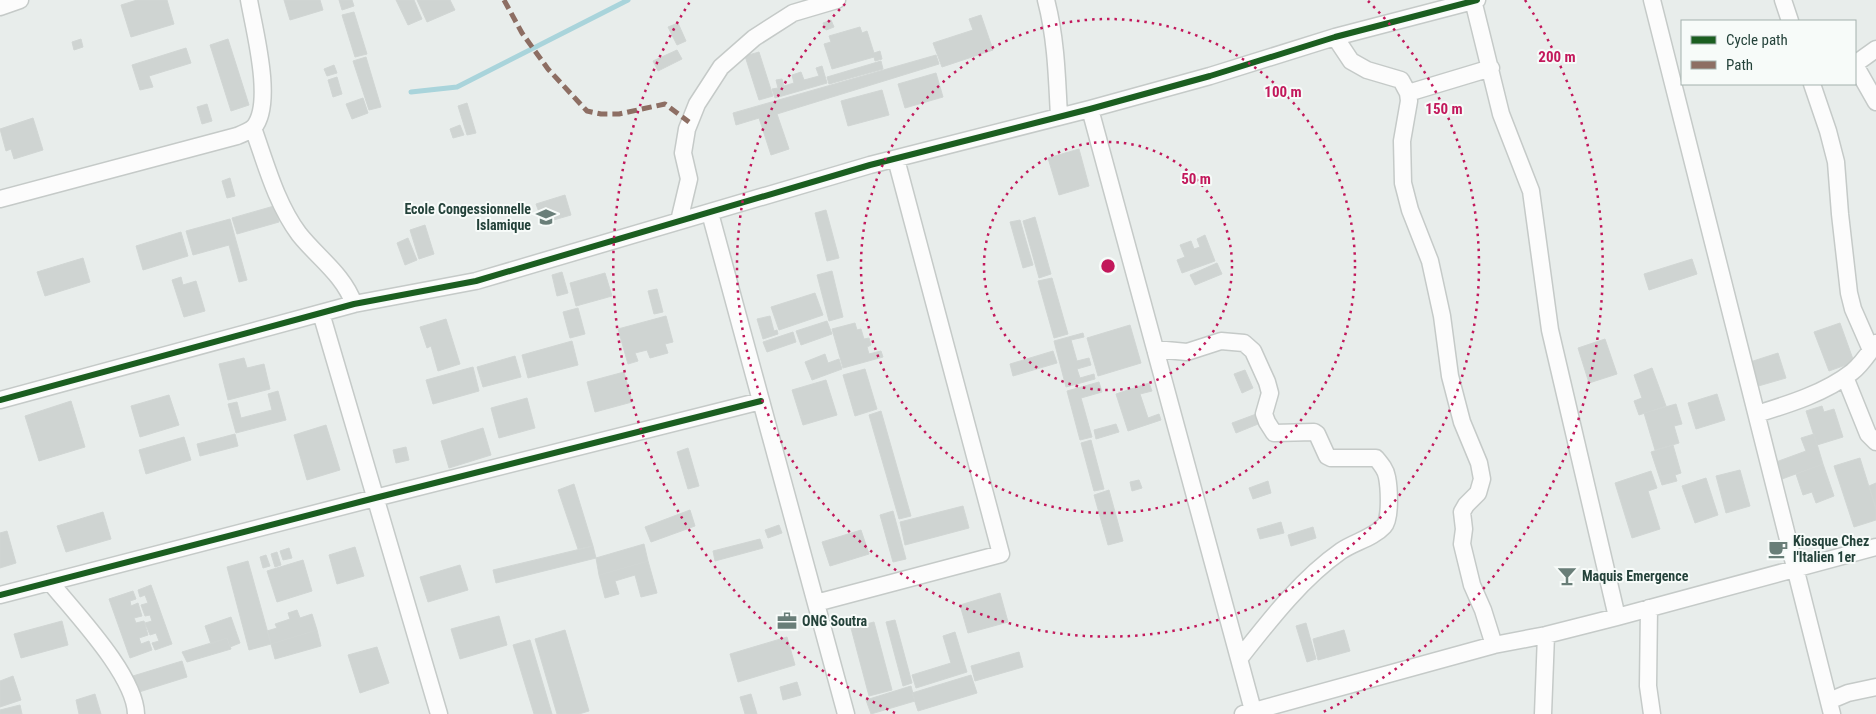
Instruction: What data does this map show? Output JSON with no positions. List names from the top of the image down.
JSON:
{
  "places": {
    "school or university": ["Ecole Congessionnelle Islamique"],
    "cafe": ["Kiosque Chez l'Italien 1er"],
    "bar": ["Maquis Emergence"],
    "office": ["ONG Soutra"]
  },
  "legend": ["Cycle path", "Path"],
  "rings": [
    "200 m",
    "100 m",
    "150 m",
    "50 m"
  ]
}
